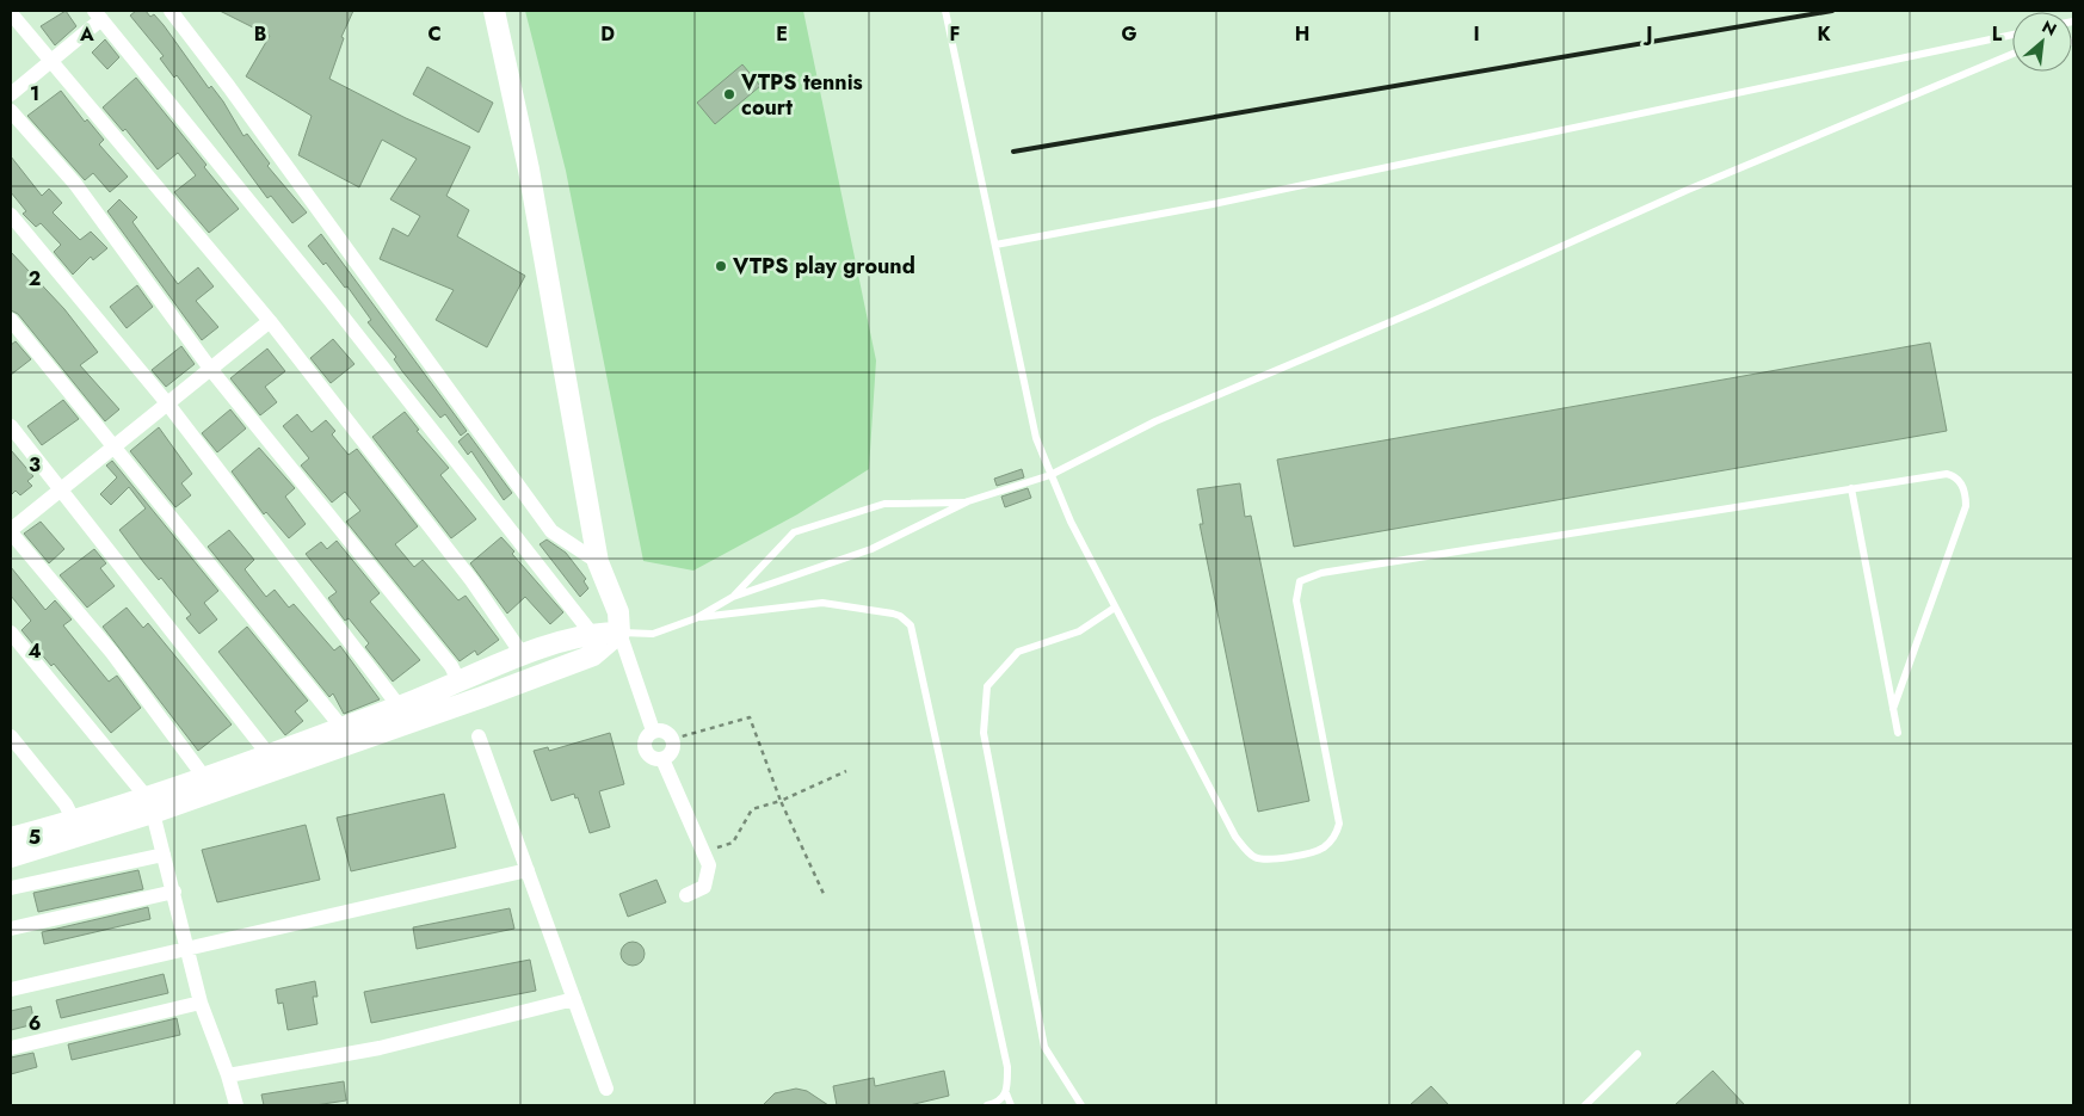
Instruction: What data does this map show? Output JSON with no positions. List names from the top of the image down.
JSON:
{
  "places": ["VTPS tennis court", "VTPS play ground"],
  "north": "top right",
  "grid": {
    "columns": [
      "A",
      "B",
      "C",
      "D",
      "E",
      "F",
      "G",
      "H",
      "I",
      "J",
      "K",
      "L"
    ],
    "rows": [
      "1",
      "2",
      "3",
      "4",
      "5",
      "6"
    ]
  }
}
